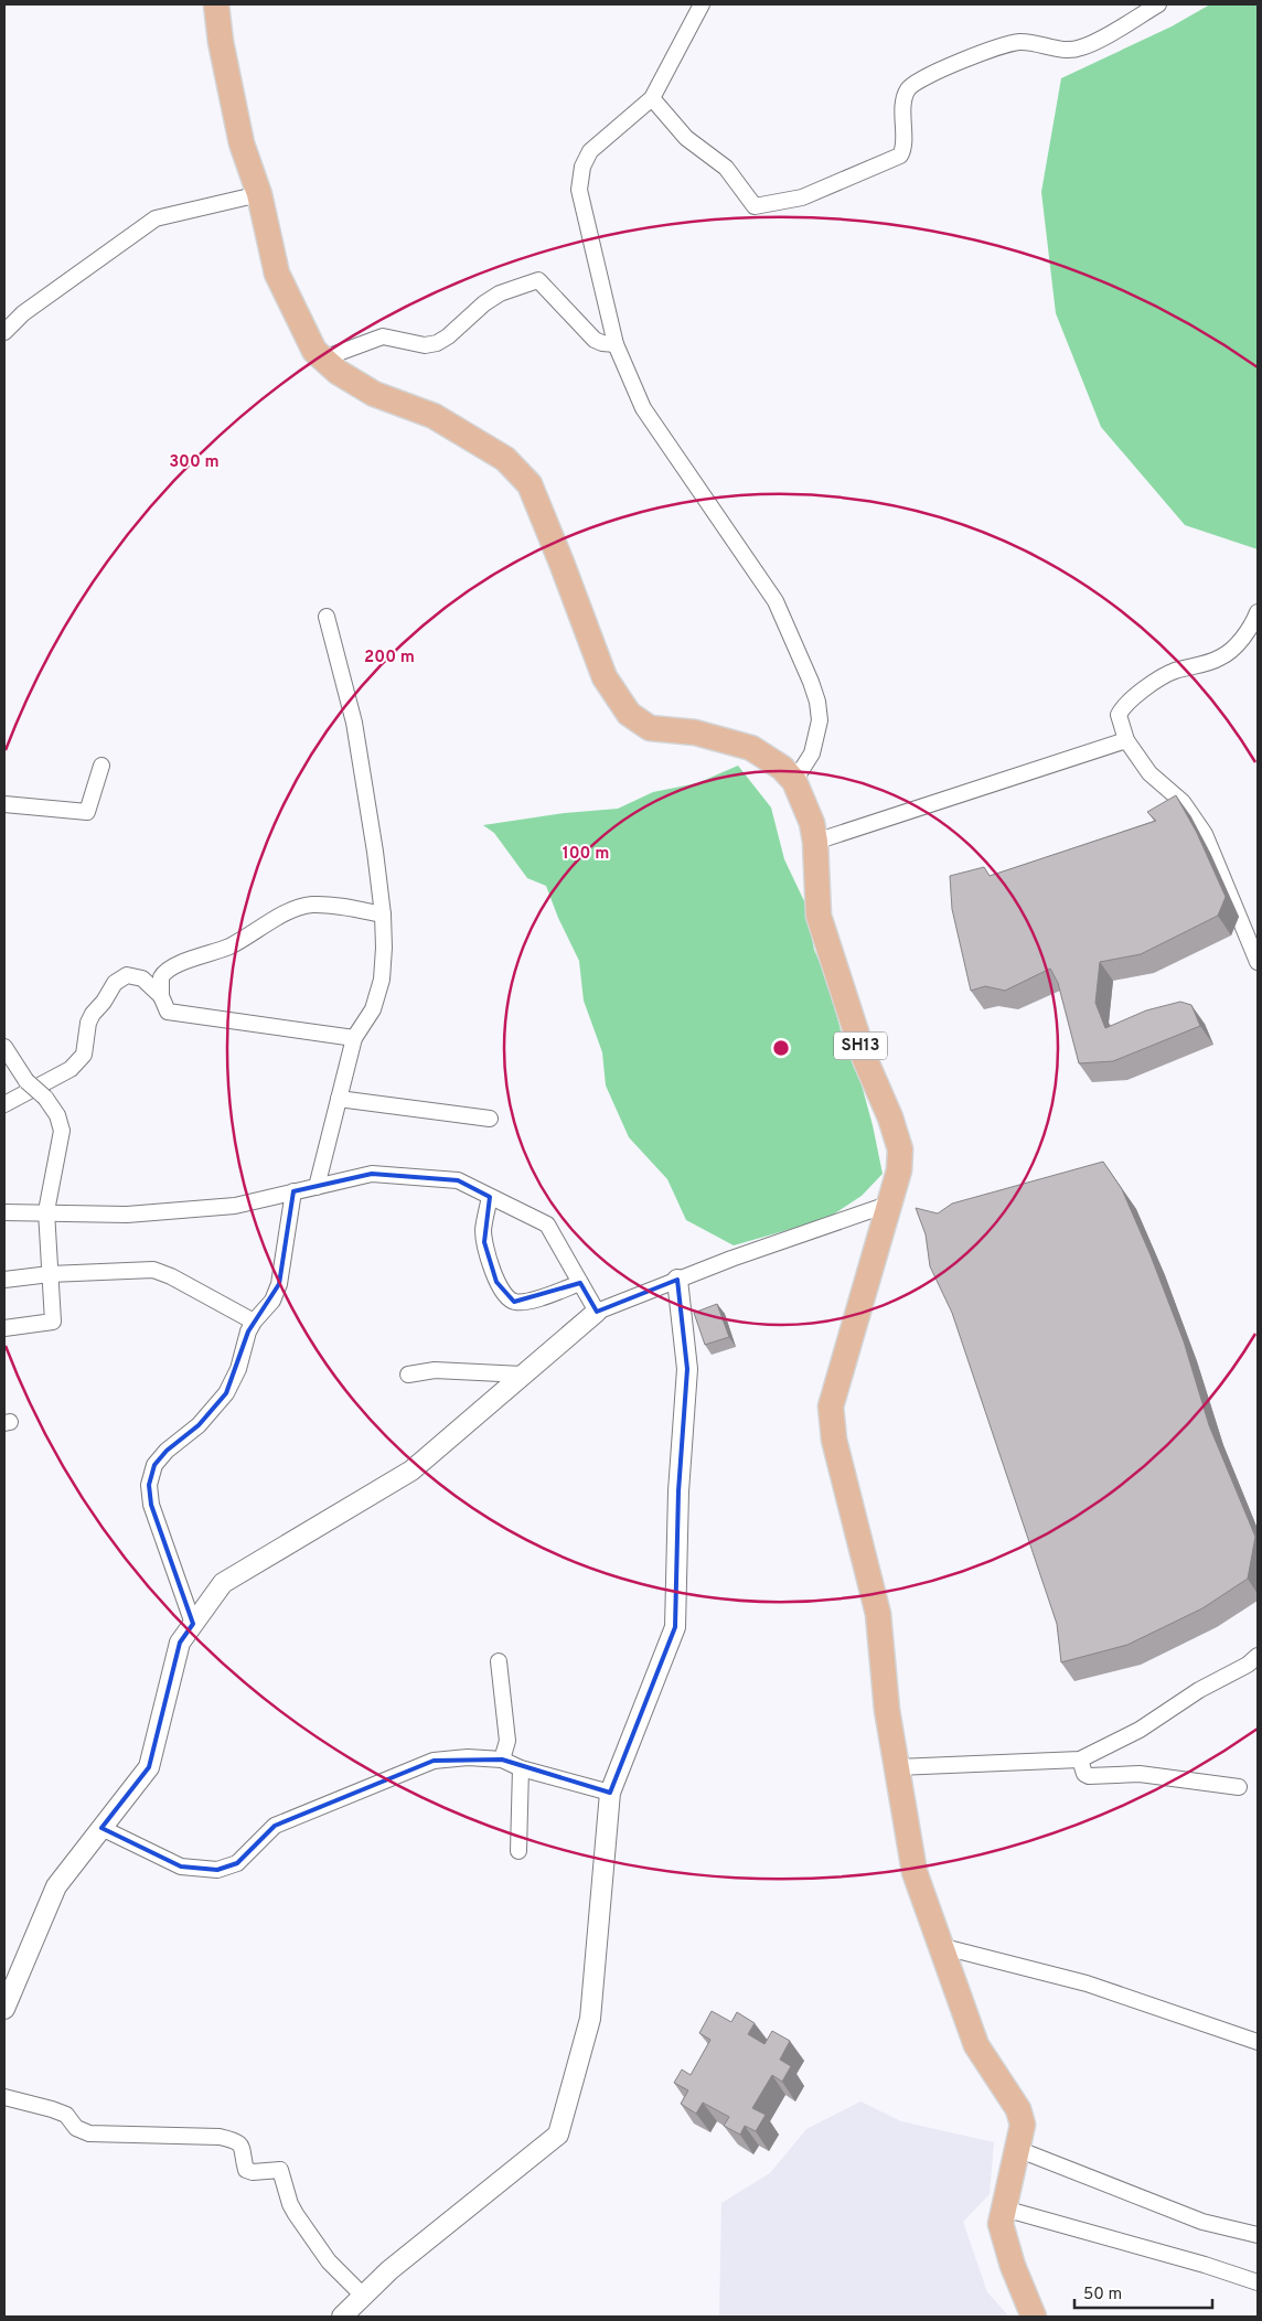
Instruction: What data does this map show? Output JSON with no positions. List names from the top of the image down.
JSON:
{
  "streets": {
    "main road": ["SH13"]
  },
  "scale_bar": "50 m",
  "rings": ["300 m", "200 m", "100 m"]
}
